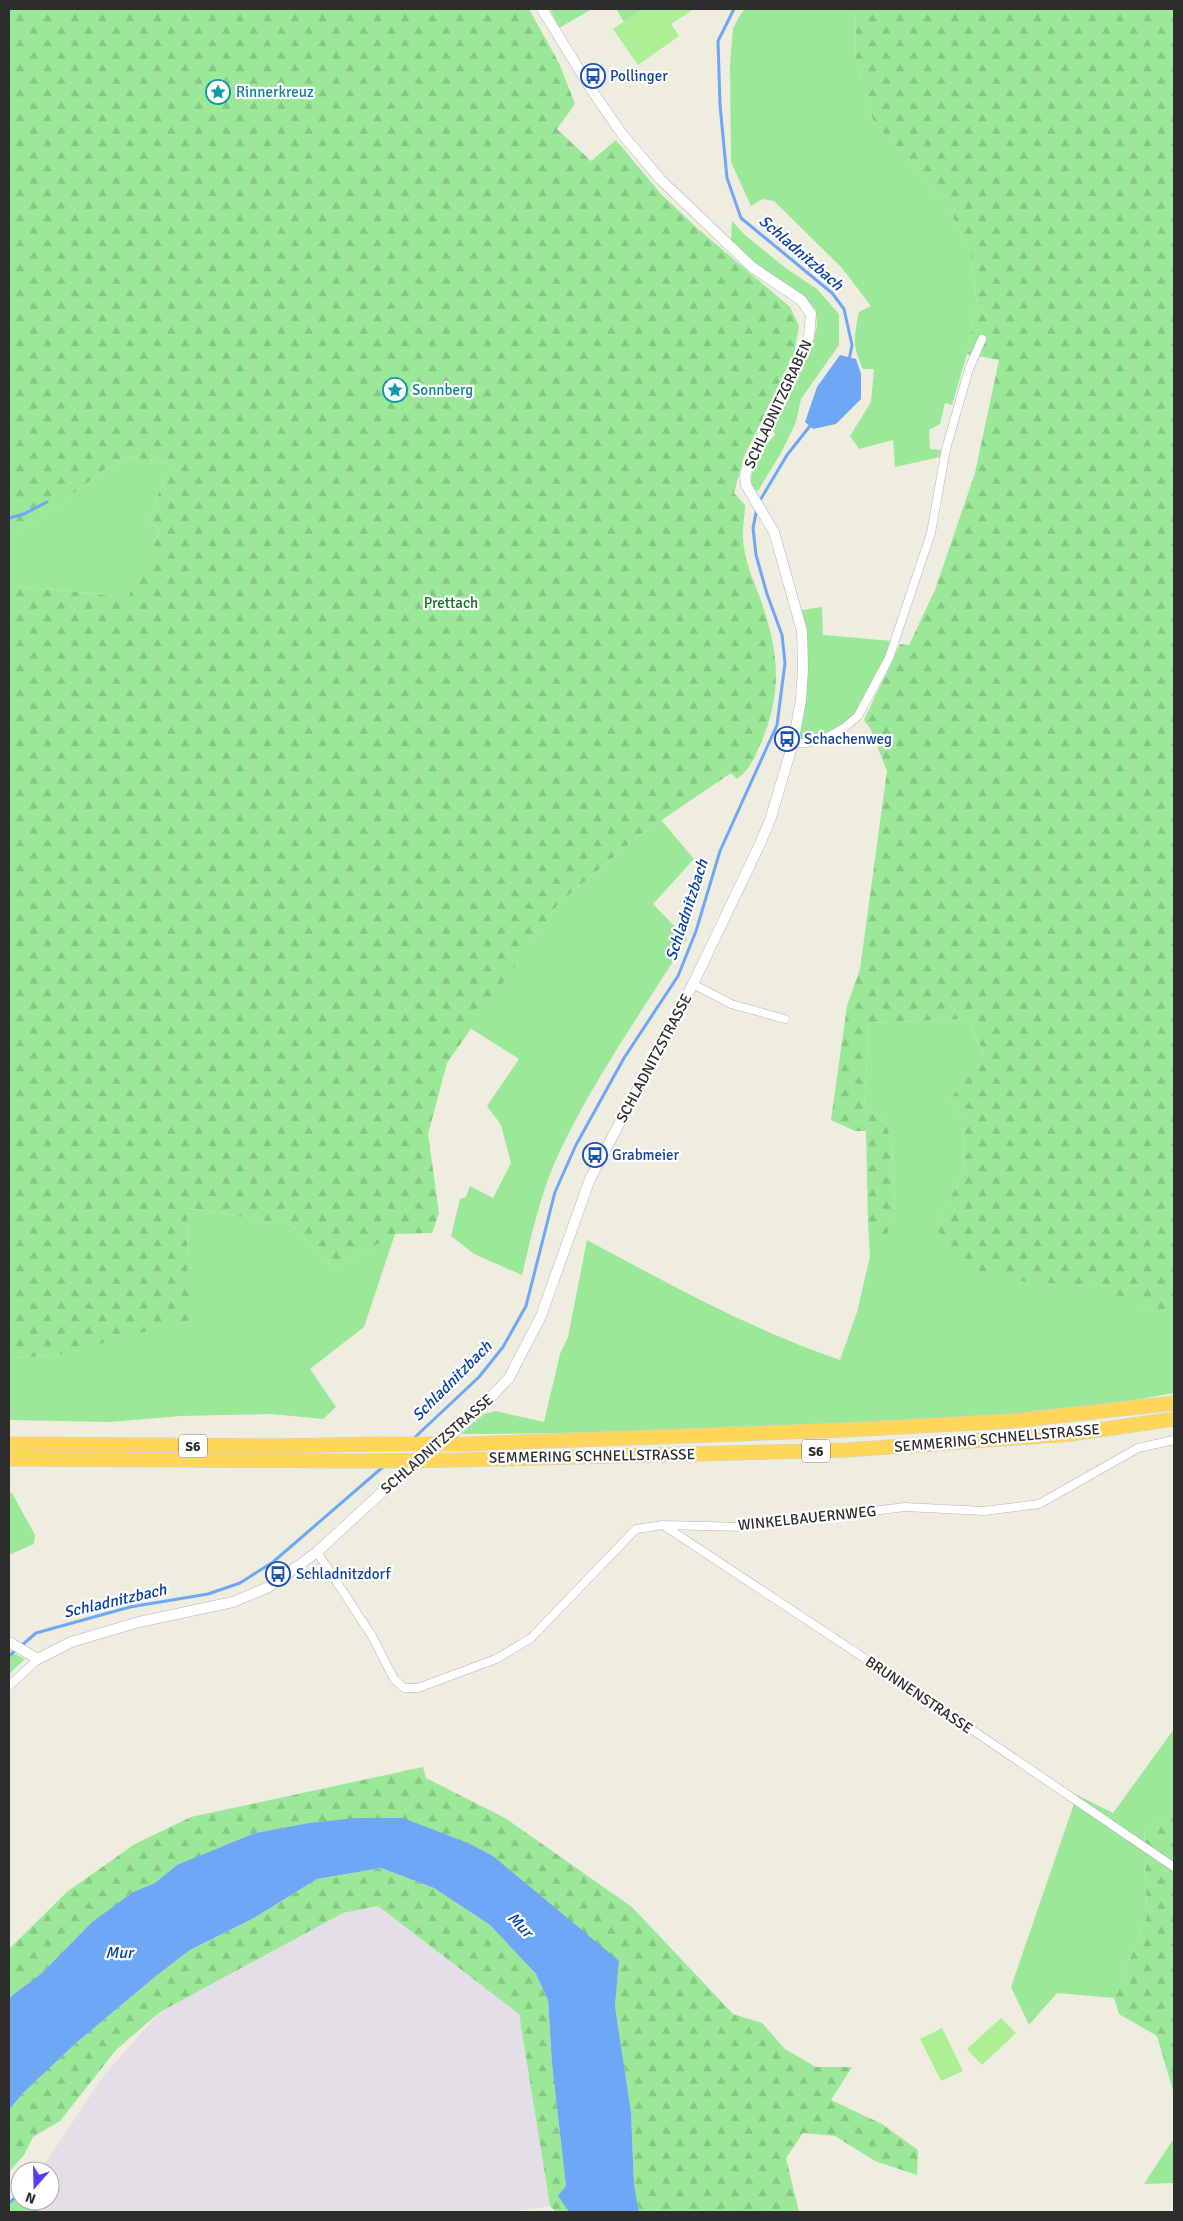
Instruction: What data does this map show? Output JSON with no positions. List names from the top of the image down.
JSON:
{
  "streets": {
    "highway": ["SEMMERING SCHNELLSTRASSE", "S6"],
    "street": [
      "SCHLADNITZGRABEN",
      "SCHLADNITZSTRASSE",
      "WINKELBAUERNWEG",
      "BRUNNENSTRASSE"
    ]
  },
  "crossings": [
    ["SCHLADNITZGRABEN", "SCHLADNITZSTRASSE"],
    ["SCHLADNITZSTRASSE", "WINKELBAUERNWEG"],
    ["WINKELBAUERNWEG", "BRUNNENSTRASSE"]
  ],
  "water": ["Schladnitzbach", "Mur"],
  "parks": ["Prettach"],
  "places": {
    "bus stop": [
      "Pollinger",
      "Schachenweg",
      "Grabmeier",
      "Schladnitzdorf"
    ],
    "place": ["Rinnerkreuz", "Sonnberg"]
  },
  "north": "bottom"
}
